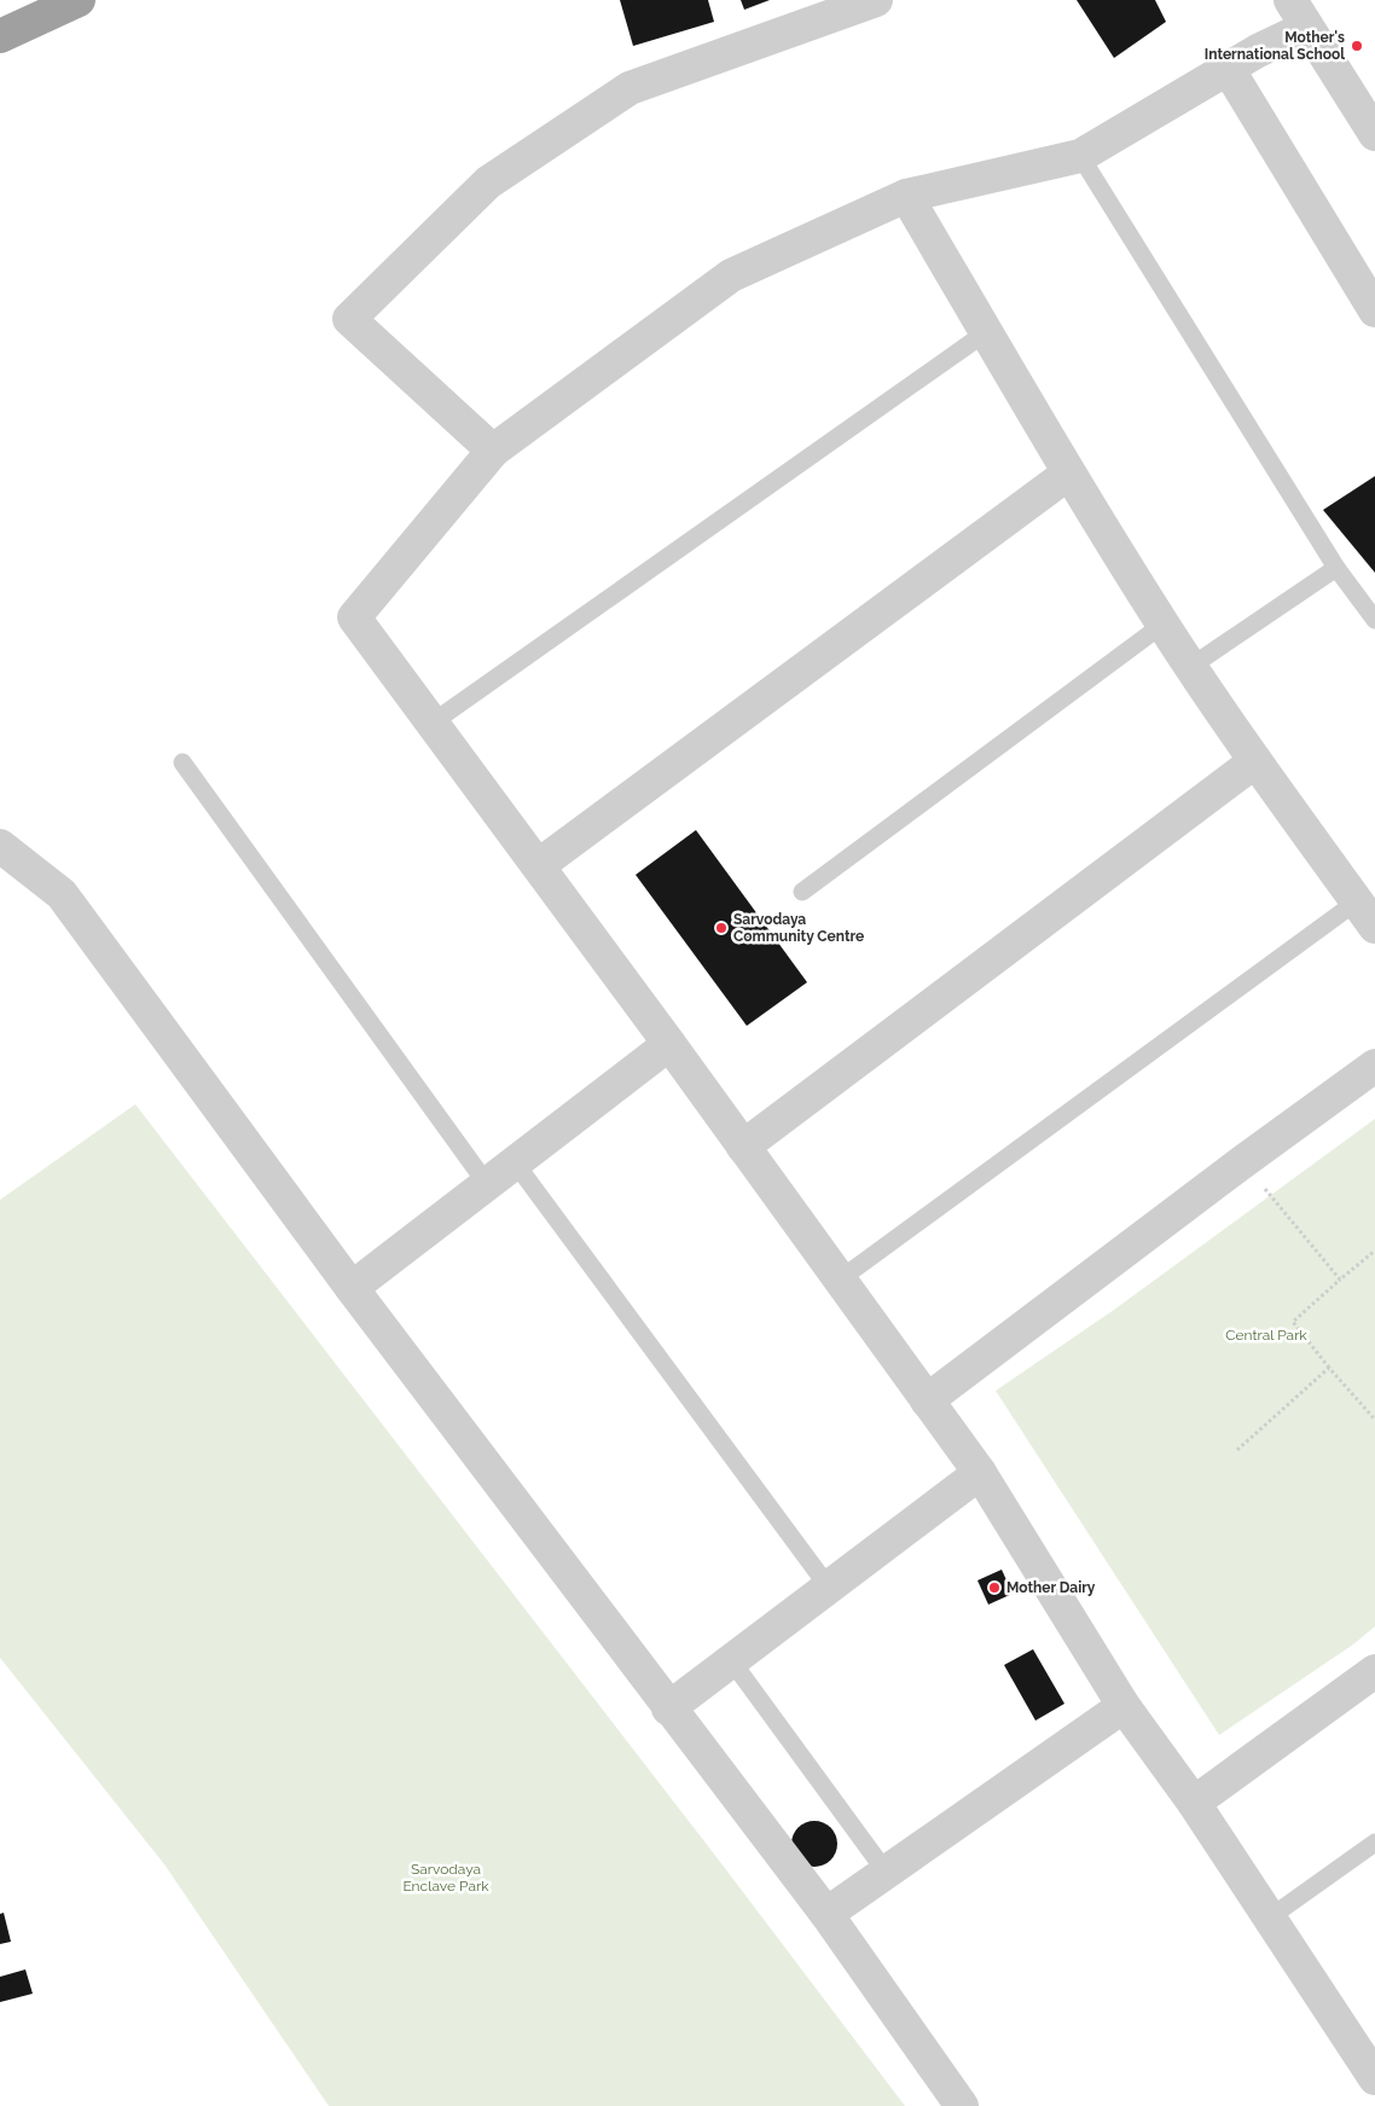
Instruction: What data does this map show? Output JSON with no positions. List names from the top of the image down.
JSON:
{
  "parks": ["Central Park", "Sarvodaya Enclave Park"],
  "places": ["Mother's International School", "Sarvodaya Community Centre", "Mother Dairy"]
}
